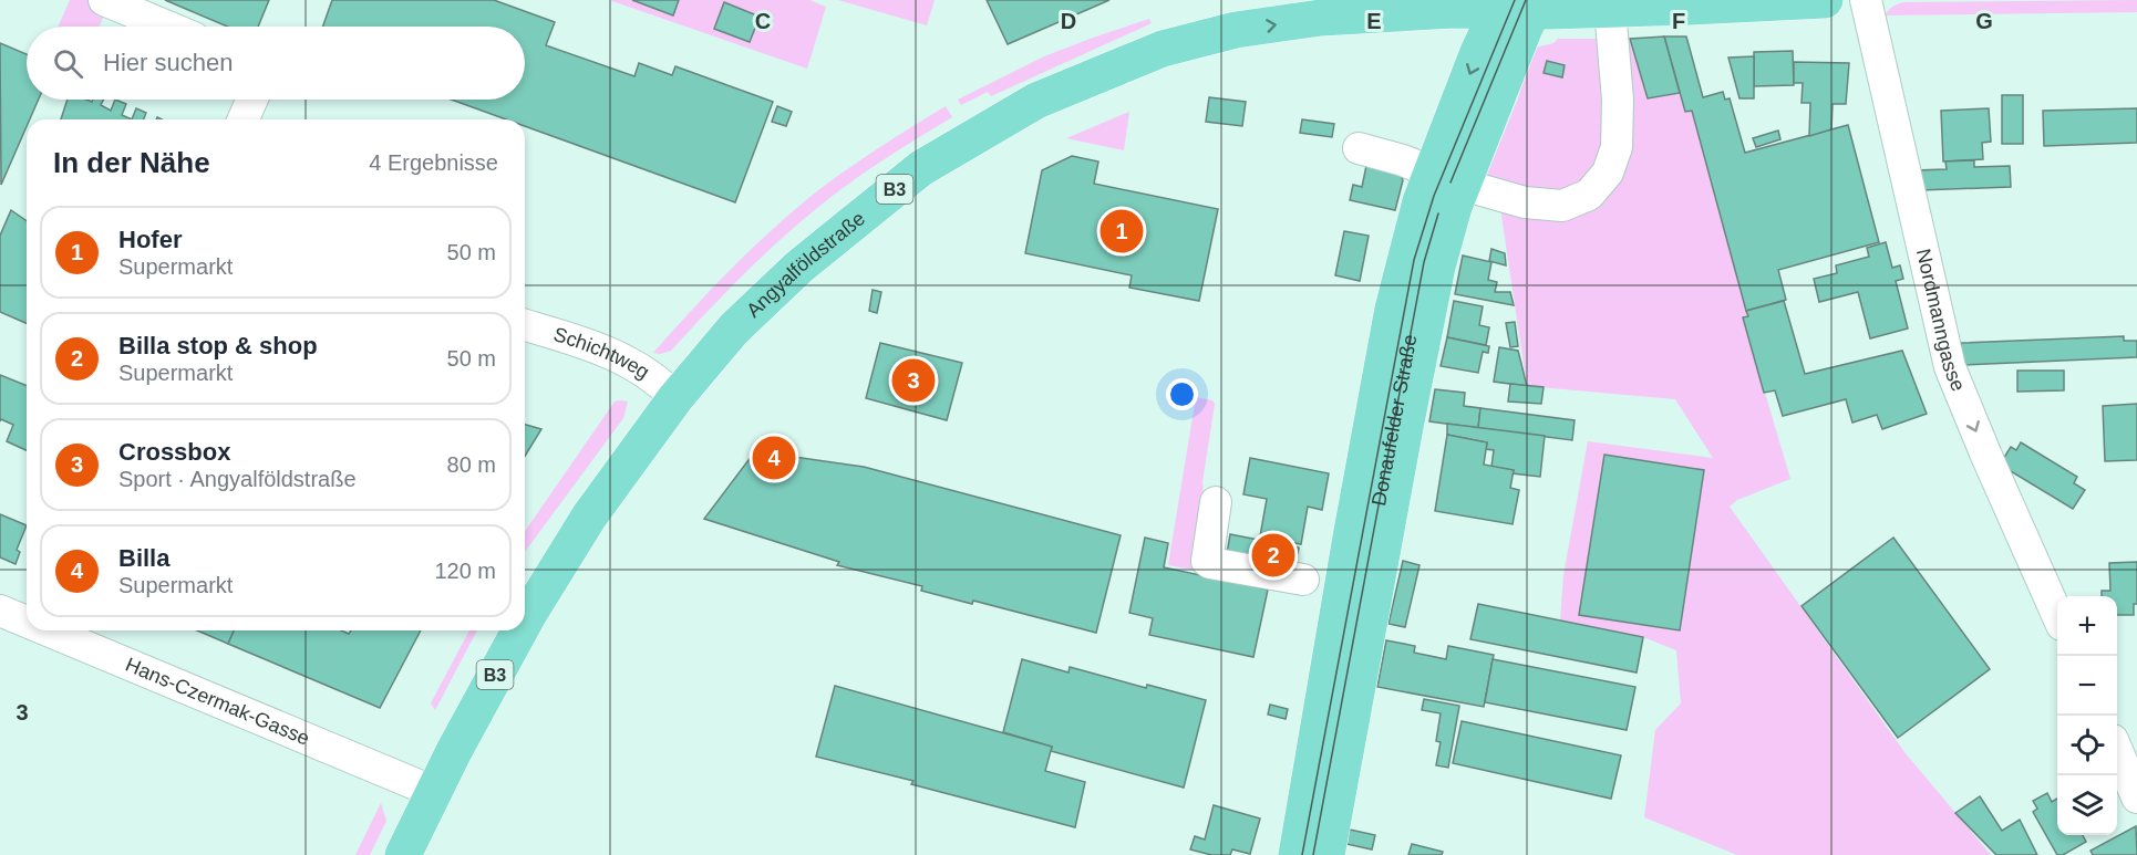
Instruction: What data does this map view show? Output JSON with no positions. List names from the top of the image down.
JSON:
{
  "streets": {
    "main road": ["B3", "Angyalföldstraße", "Donaufelder Straße"],
    "street": ["Nordmanngasse", "Schichtweg", "Hans-Czermak-Gasse"]
  },
  "crossings": [
    ["B3", "Angyalföldstraße"],
    ["B3", "Donaufelder Straße"],
    ["Angyalföldstraße", "Schichtweg"],
    ["Angyalföldstraße", "Donaufelder Straße"],
    ["Angyalföldstraße", "Hans-Czermak-Gasse"]
  ],
  "one_way": ["Nordmanngasse"],
  "page": {
    "search": "Hier suchen",
    "heading": ["In der Nähe", "4 Ergebnisse"],
    "list": [
      {
        "mark": "1",
        "name": "Hofer",
        "note": "Supermarkt",
        "value": "50 m"
      },
      {
        "mark": "2",
        "name": "Billa stop & shop",
        "note": "Supermarkt",
        "value": "50 m"
      },
      {
        "mark": "3",
        "name": "Crossbox",
        "note": "Sport · Angyalföldstraße",
        "value": "80 m"
      },
      {
        "mark": "4",
        "name": "Billa",
        "note": "Supermarkt",
        "value": "120 m"
      }
    ],
    "pins": [
      "1",
      "3",
      "4",
      "2"
    ],
    "map_buttons": ["+", "−"]
  },
  "grid": {
    "columns": [
      "C",
      "D",
      "E",
      "F",
      "G"
    ],
    "rows": ["3"]
  }
}
